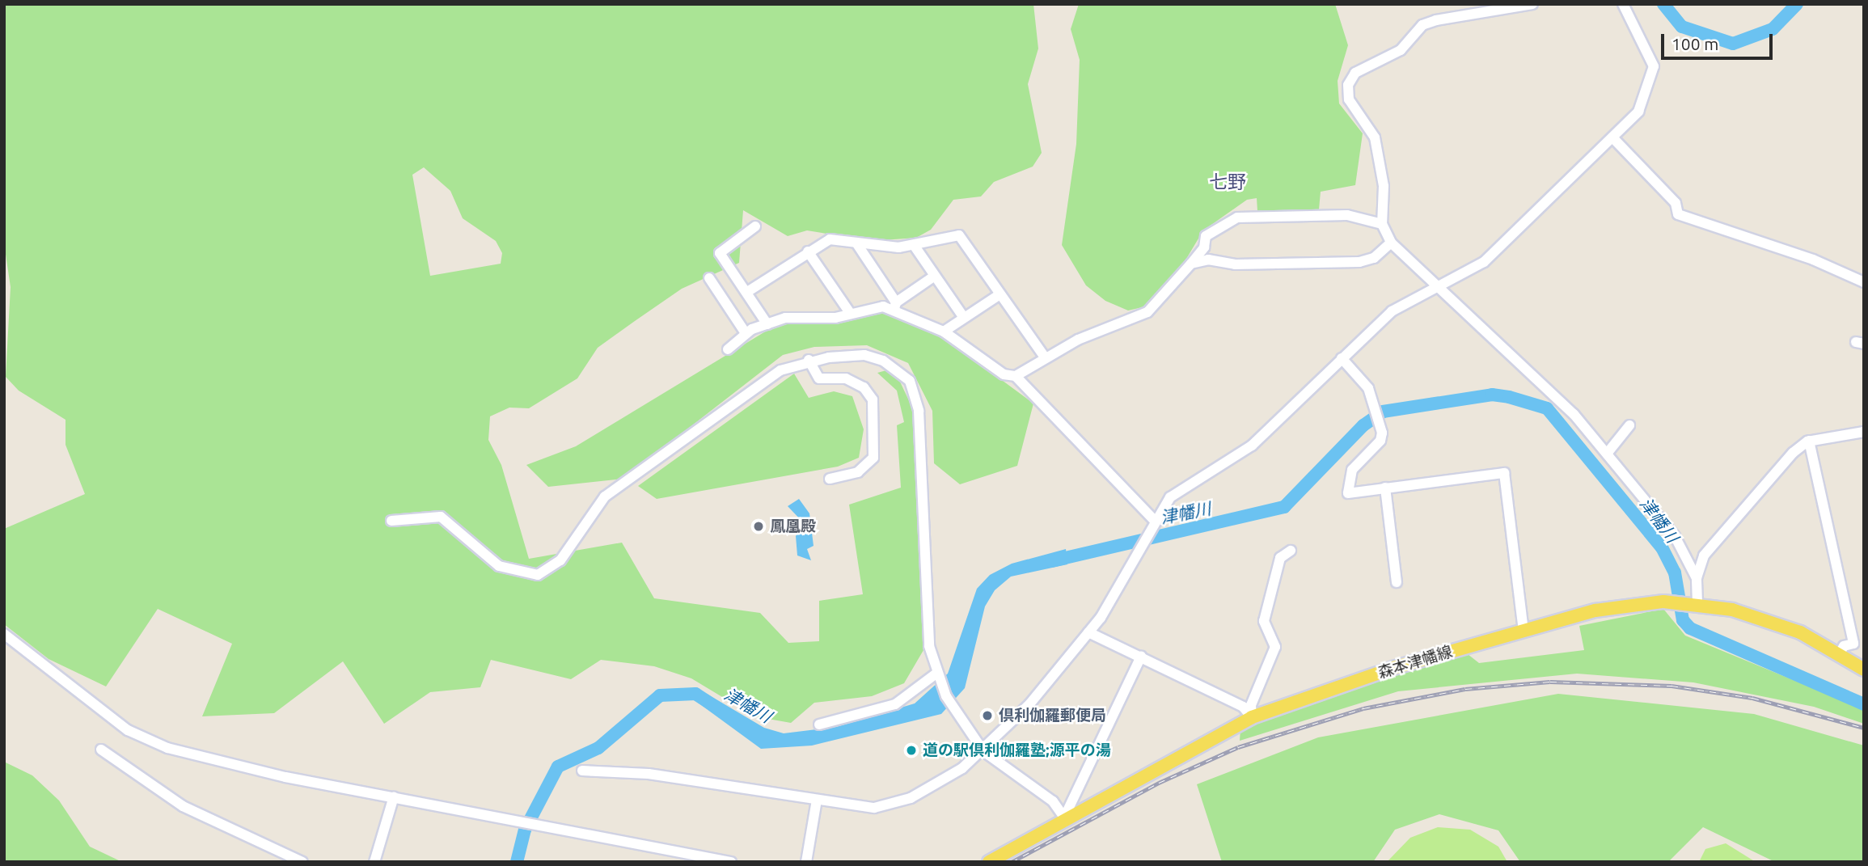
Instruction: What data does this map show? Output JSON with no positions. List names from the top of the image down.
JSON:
{
  "streets": {
    "main road": ["森本津幡線"]
  },
  "districts": ["七野"],
  "water": ["津幡川"],
  "places": ["鳳凰殿", "倶利伽羅郵便局", "道の駅倶利伽羅塾;源平の湯"],
  "scale_bar": "100 m"
}
